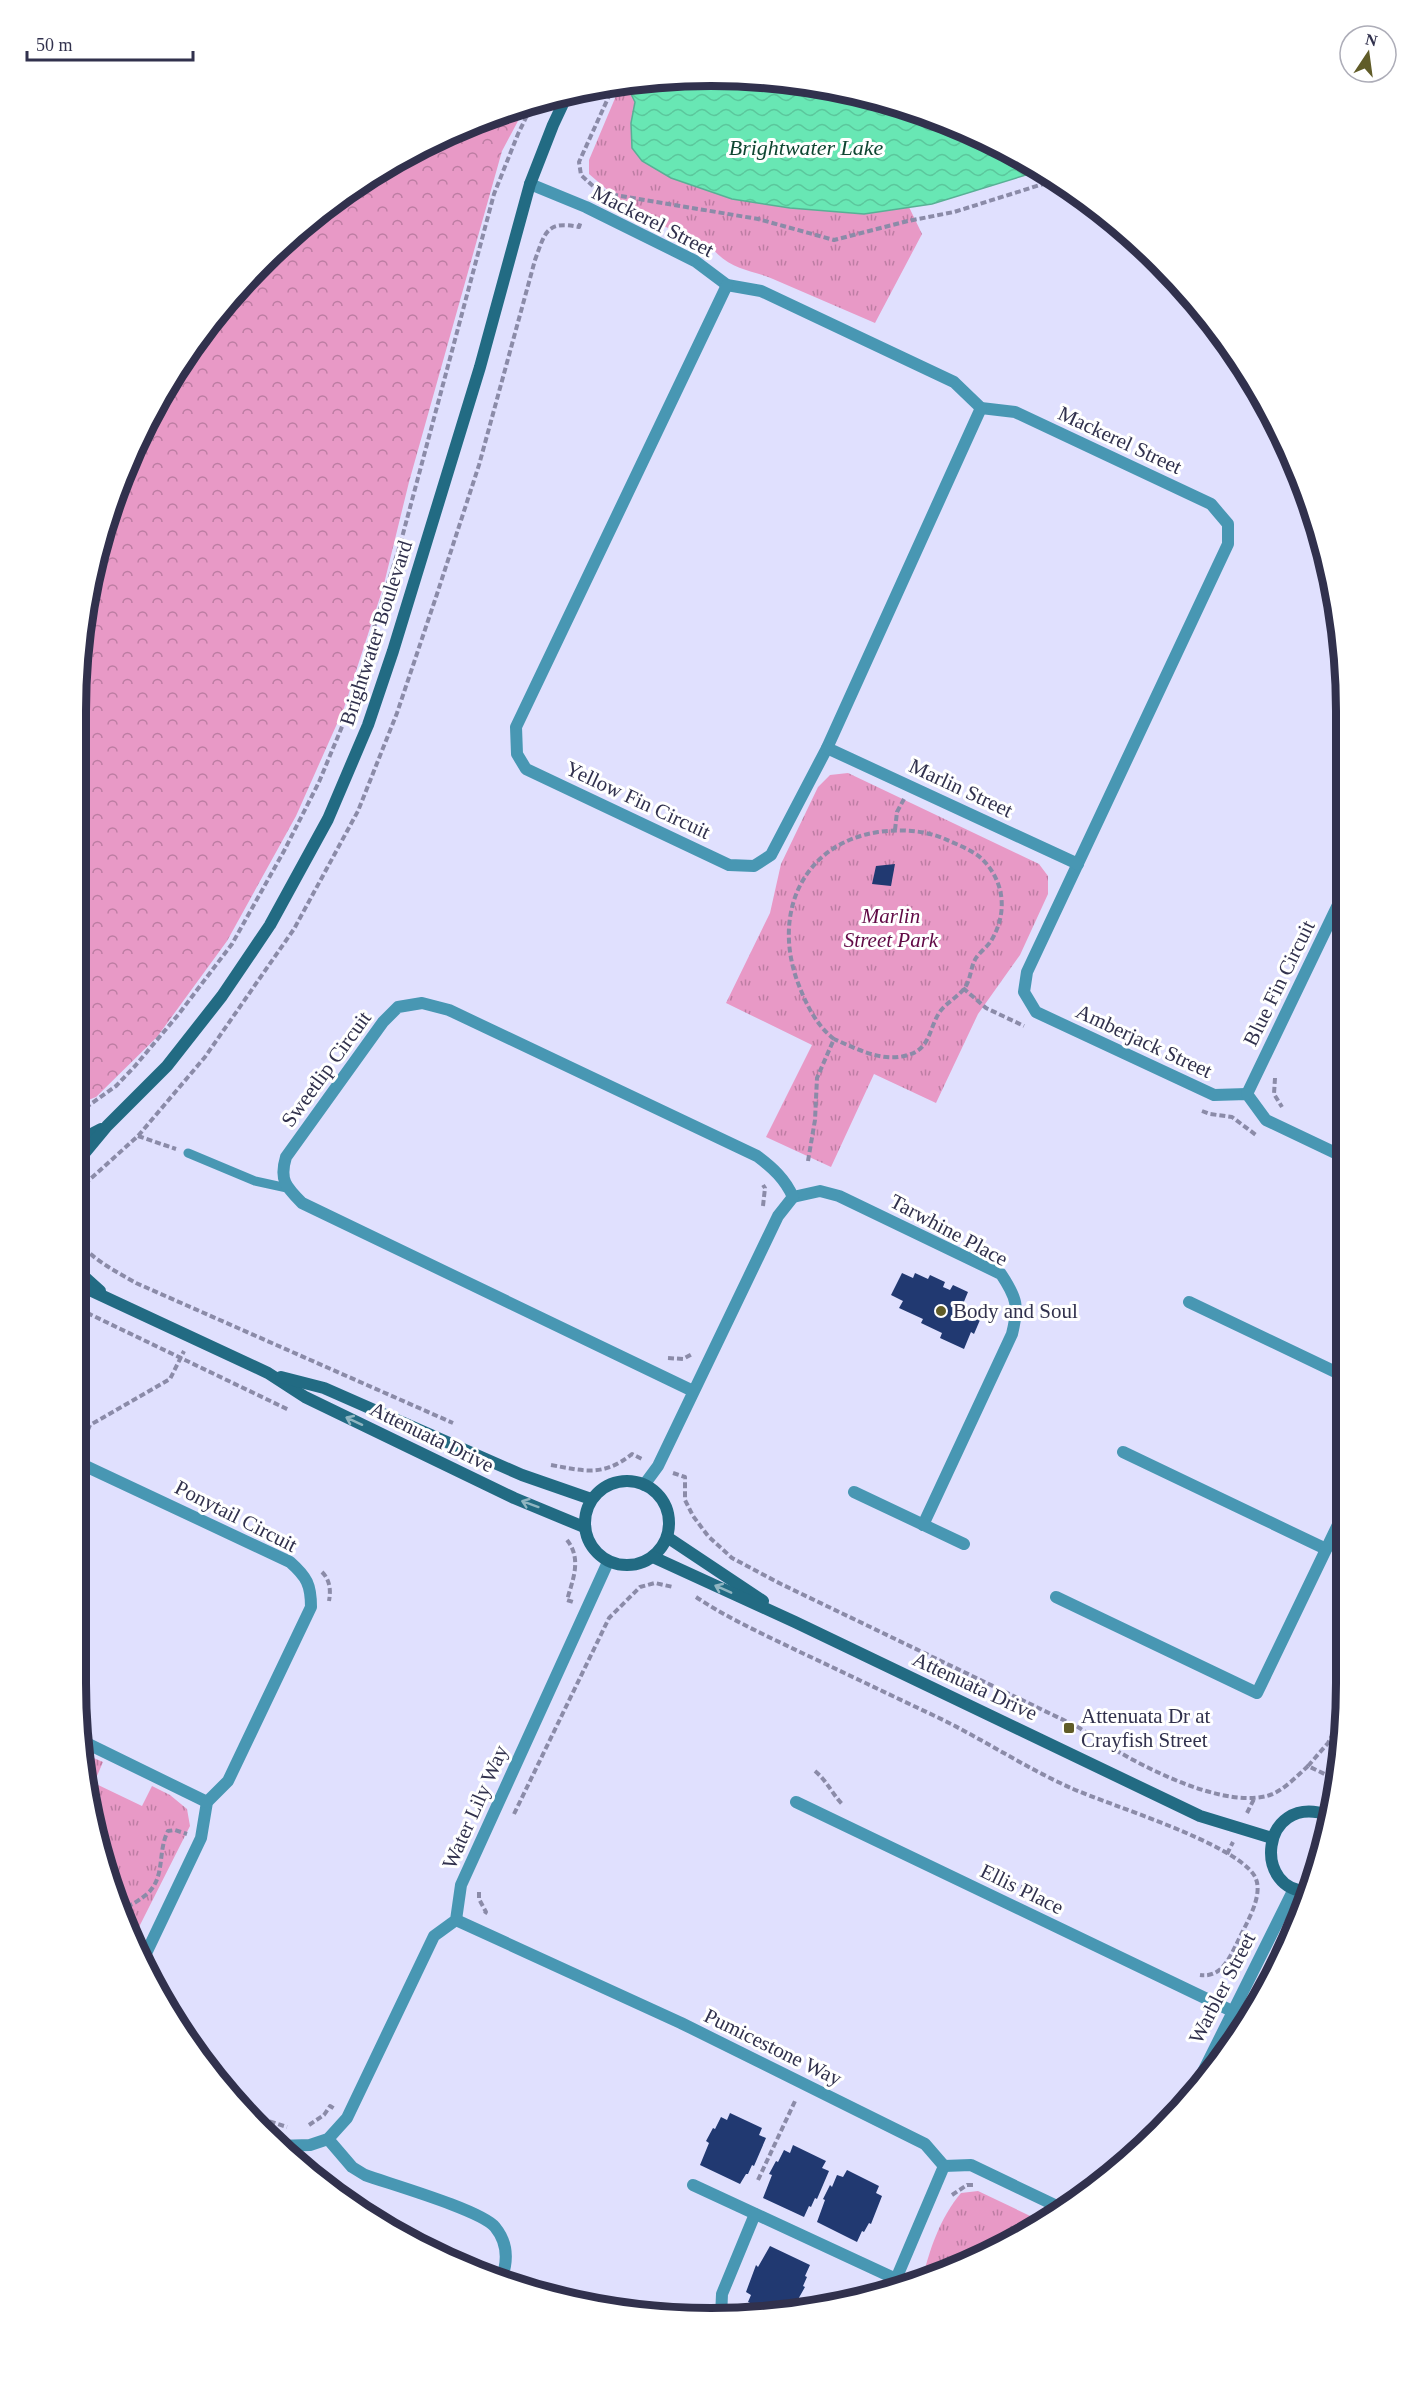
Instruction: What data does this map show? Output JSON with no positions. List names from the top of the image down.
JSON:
{
  "streets": {
    "street": [
      "Mackerel Street",
      "Brightwater Boulevard",
      "Marlin Street",
      "Yellow Fin Circuit",
      "Blue Fin Circuit",
      "Amberjack Street",
      "Sweetlip Circuit",
      "Tarwhine Place",
      "Attenuata Drive",
      "Ponytail Circuit",
      "Water Lily Way",
      "Ellis Place",
      "Warbler Street",
      "Pumicestone Way"
    ]
  },
  "crossings": [
    ["Mackerel Street", "Brightwater Boulevard"],
    ["Mackerel Street", "Marlin Street"],
    ["Mackerel Street", "Yellow Fin Circuit"],
    ["Mackerel Street", "Amberjack Street"],
    ["Marlin Street", "Yellow Fin Circuit"],
    ["Blue Fin Circuit", "Amberjack Street"],
    ["Sweetlip Circuit", "Tarwhine Place"],
    ["Attenuata Drive", "Water Lily Way"],
    ["Water Lily Way", "Pumicestone Way"],
    ["Ellis Place", "Warbler Street"]
  ],
  "water": ["Brightwater Lake"],
  "parks": ["Marlin Street Park"],
  "places": {
    "other": ["Body and Soul"],
    "transit": ["Attenuata Dr at Crayfish Street"]
  },
  "scale_bar": "50 m",
  "north": "top"
}
